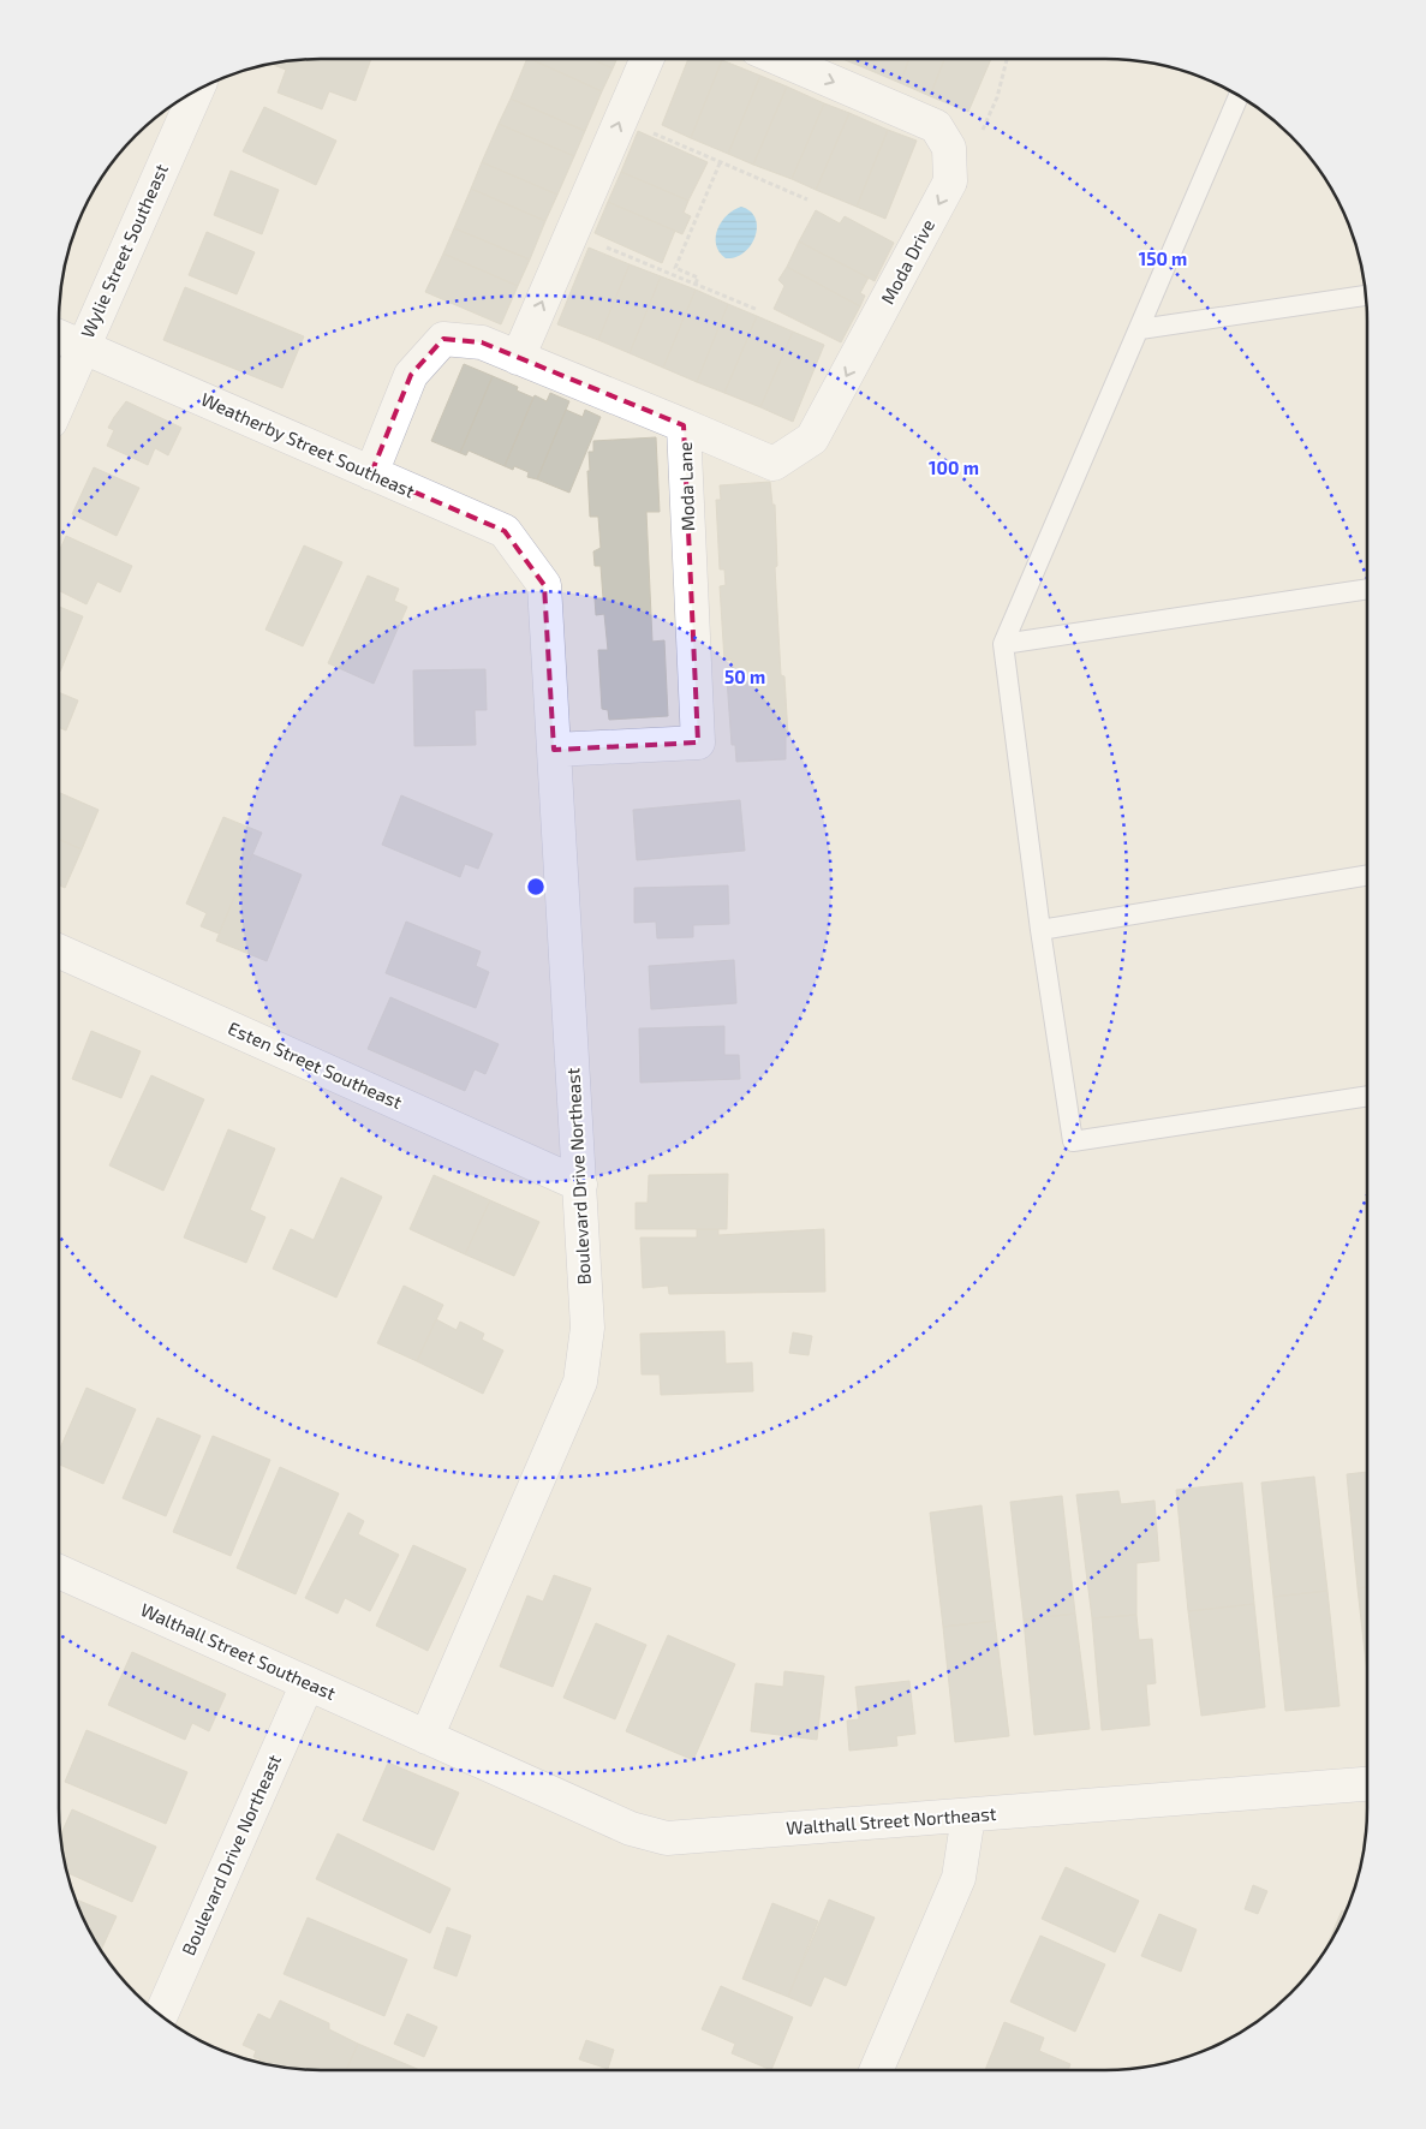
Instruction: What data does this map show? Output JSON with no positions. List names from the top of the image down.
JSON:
{
  "streets": {
    "street": [
      "Wylie Street Southeast",
      "Moda Drive",
      "Weatherby Street Southeast",
      "Moda Lane",
      "Esten Street Southeast",
      "Boulevard Drive Northeast",
      "Walthall Street Southeast",
      "Walthall Street Northeast"
    ]
  },
  "crossings": [
    ["Wylie Street Southeast", "Weatherby Street Southeast"],
    ["Moda Drive", "Moda Lane"],
    ["Weatherby Street Southeast", "Moda Lane"],
    ["Weatherby Street Southeast", "Boulevard Drive Northeast"],
    ["Moda Lane", "Boulevard Drive Northeast"],
    ["Esten Street Southeast", "Boulevard Drive Northeast"],
    ["Boulevard Drive Northeast", "Walthall Street Southeast"],
    ["Boulevard Drive Northeast", "Walthall Street Northeast"],
    ["Walthall Street Southeast", "Walthall Street Northeast"]
  ],
  "rings": ["150 m", "100 m", "50 m"]
}
